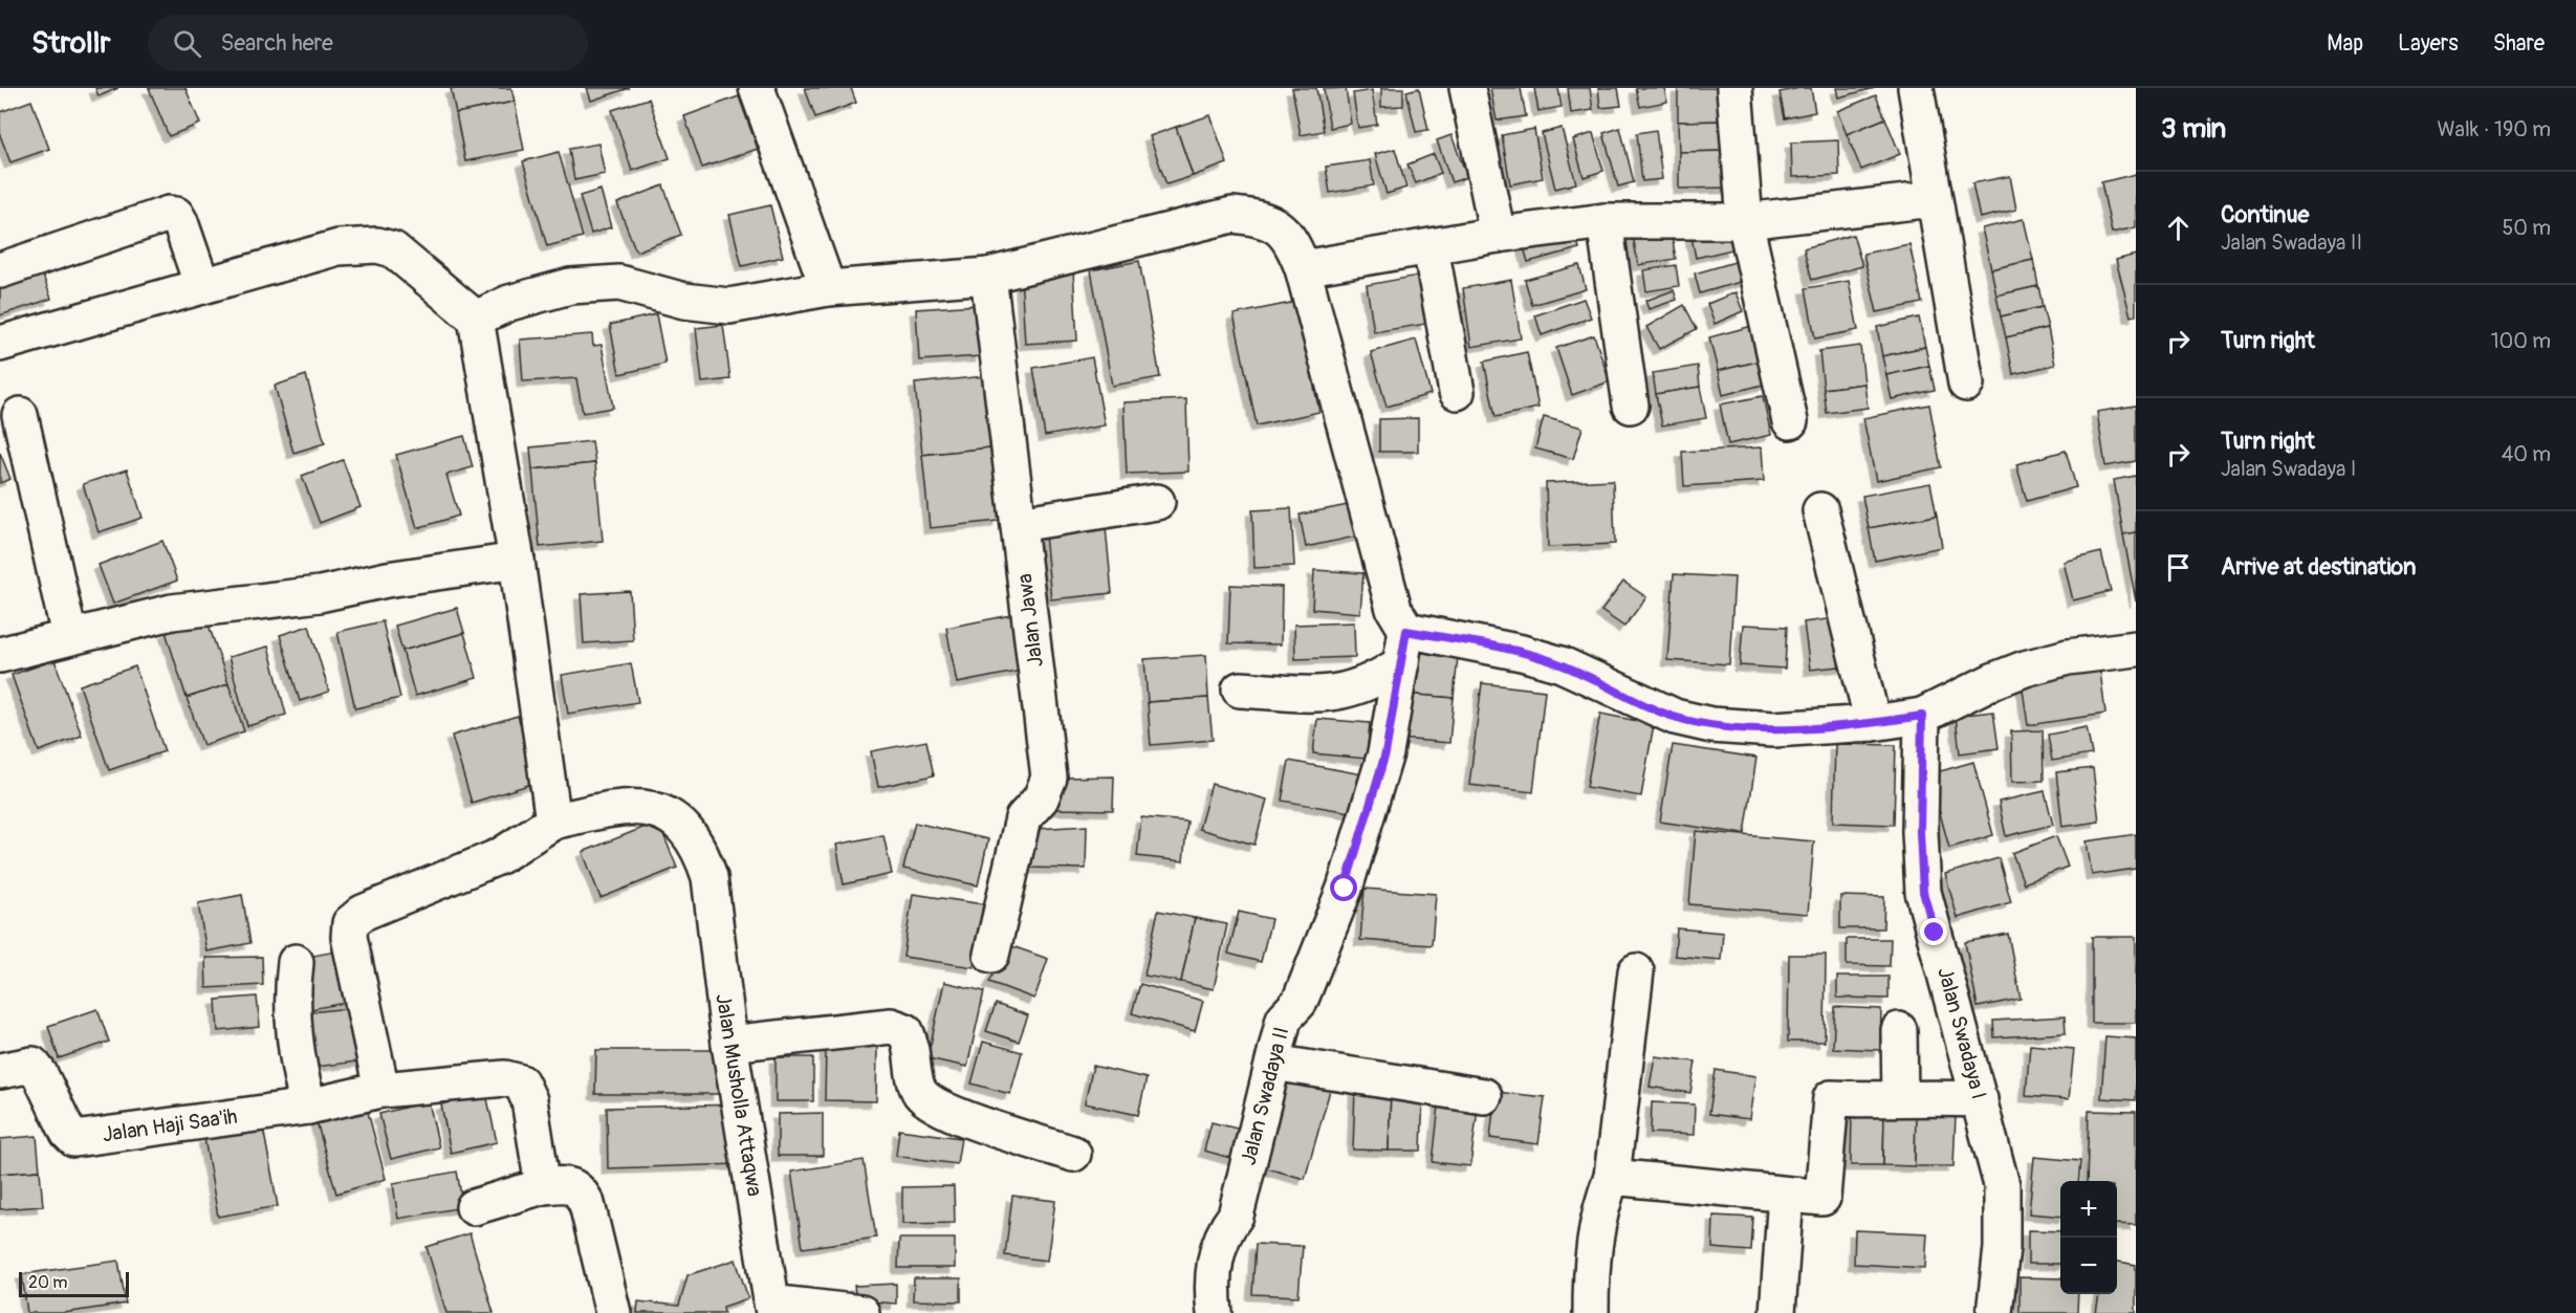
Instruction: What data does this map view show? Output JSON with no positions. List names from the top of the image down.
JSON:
{
  "streets": {
    "street": [
      "Jalan Jawa",
      "Jalan Swadaya I",
      "Jalan Musholla Attaqwa",
      "Jalan Swadaya II",
      "Jalan Haji Saa'ih"
    ]
  },
  "scale_bar": "20 m",
  "page": {
    "header": "Strollr",
    "search": "Search here",
    "nav": ["Map", "Layers", "Share"],
    "heading": ["3 min", "Walk · 190 m"],
    "list": [
      ["Continue", "Jalan Swadaya II", "50 m"],
      ["Turn right", "100 m"],
      ["Turn right", "Jalan Swadaya I", "40 m"],
      "Arrive at destination"
    ],
    "map_buttons": ["+", "−"],
    "scale": "20 m"
  }
}
